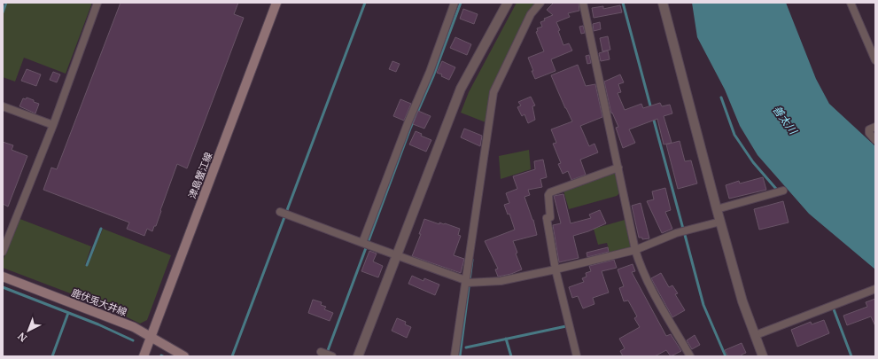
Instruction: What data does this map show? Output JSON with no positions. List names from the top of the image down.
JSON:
{
  "streets": {
    "main road": ["津島蟹江線", "鹿伏兎大井線"]
  },
  "crossings": [
    ["津島蟹江線", "鹿伏兎大井線"]
  ],
  "water": ["善太川"],
  "north": "bottom left"
}
